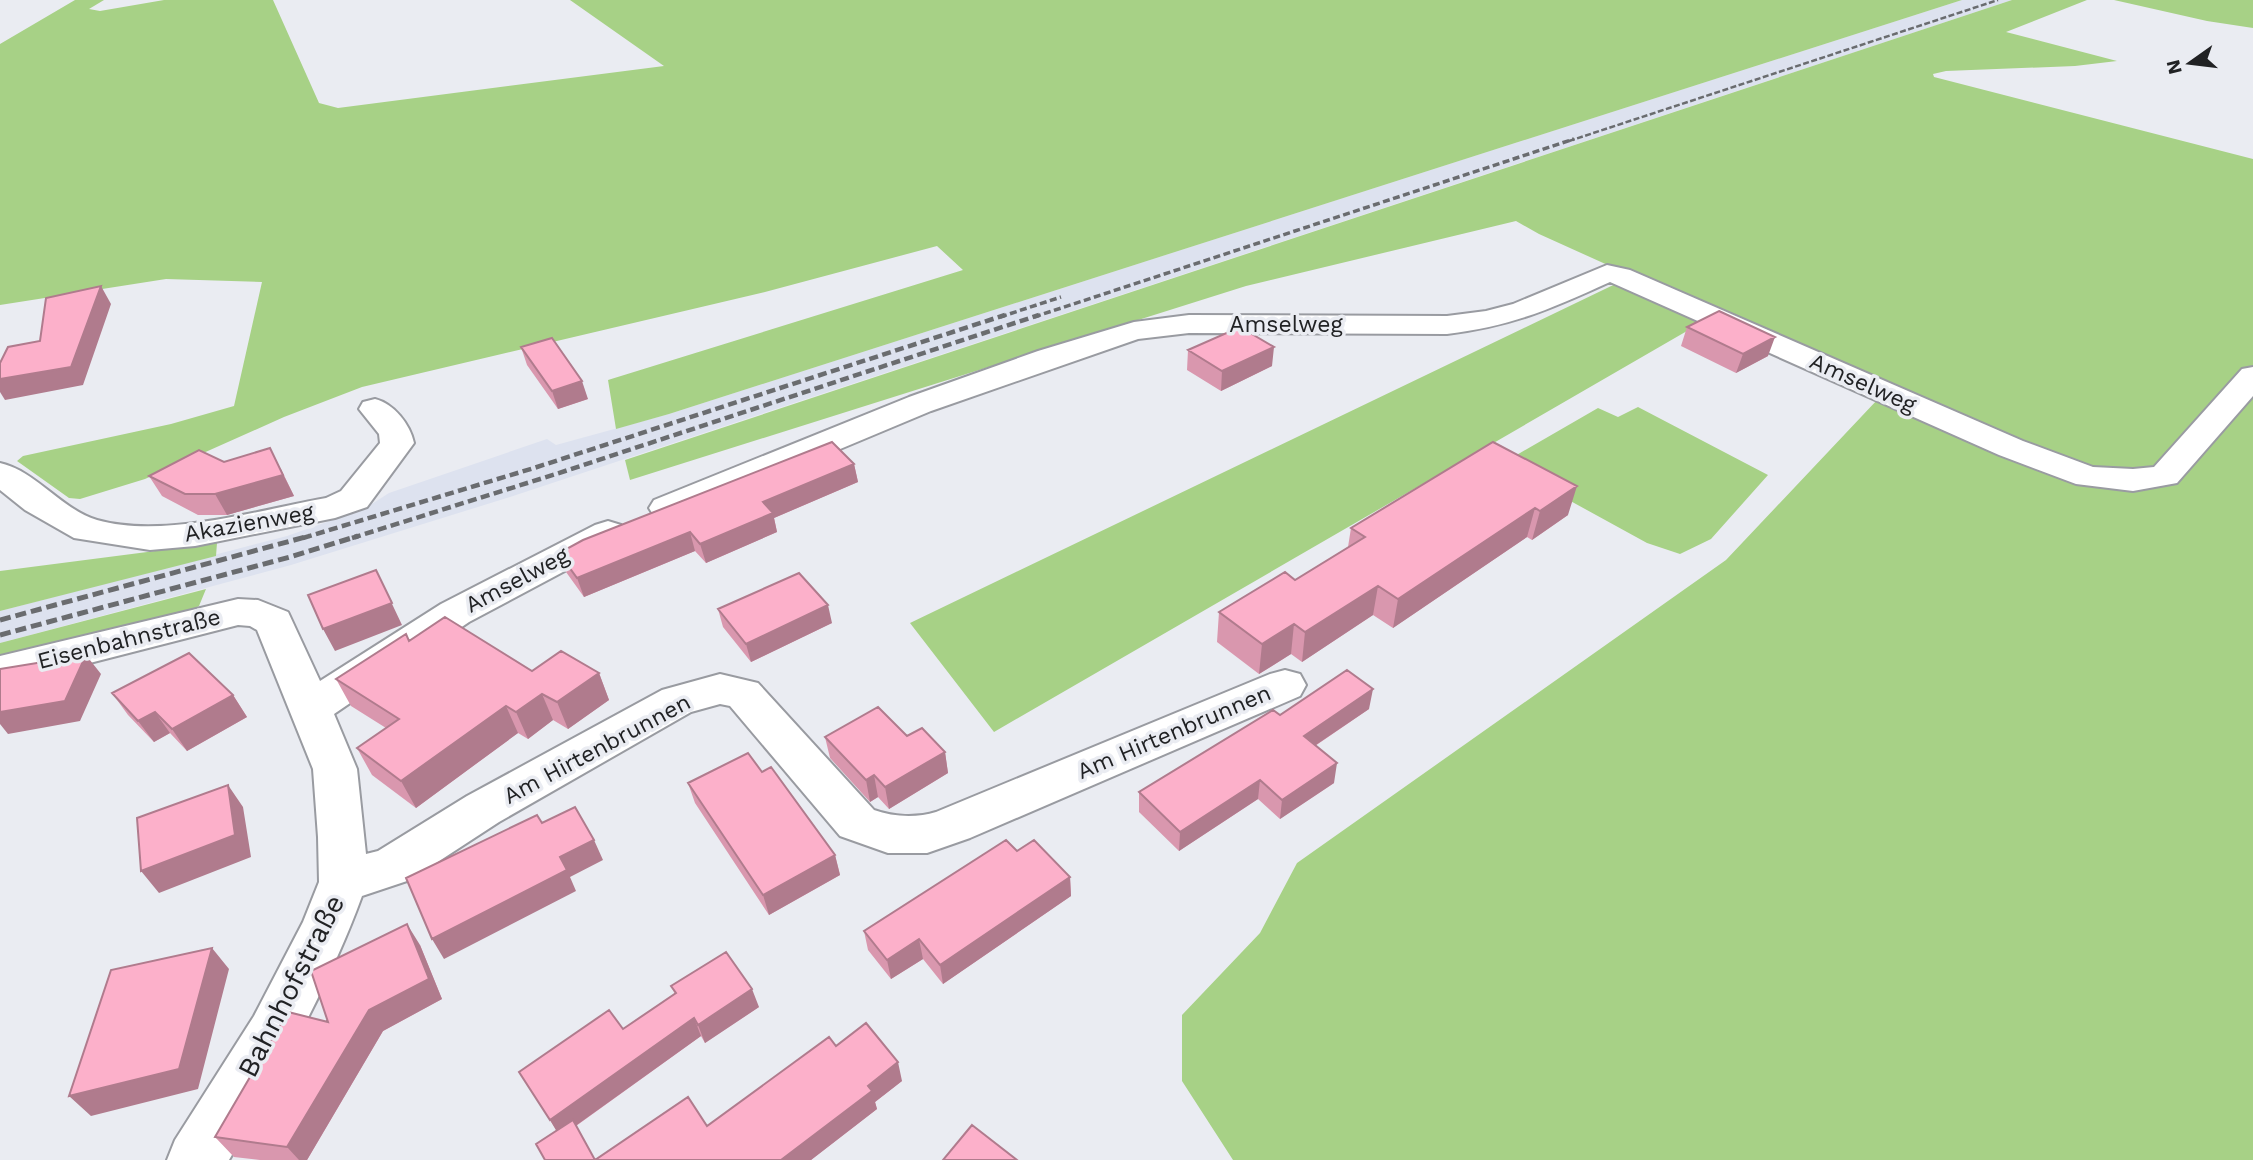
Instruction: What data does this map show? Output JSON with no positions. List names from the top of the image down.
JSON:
{
  "streets": {
    "street": [
      "Amselweg",
      "Akazienweg",
      "Eisenbahnstraße",
      "Am Hirtenbrunnen",
      "Bahnhofstraße"
    ]
  },
  "crossings": [
    ["Amselweg", "Bahnhofstraße"],
    ["Eisenbahnstraße", "Bahnhofstraße"],
    ["Am Hirtenbrunnen", "Bahnhofstraße"]
  ],
  "north": "left"
}
